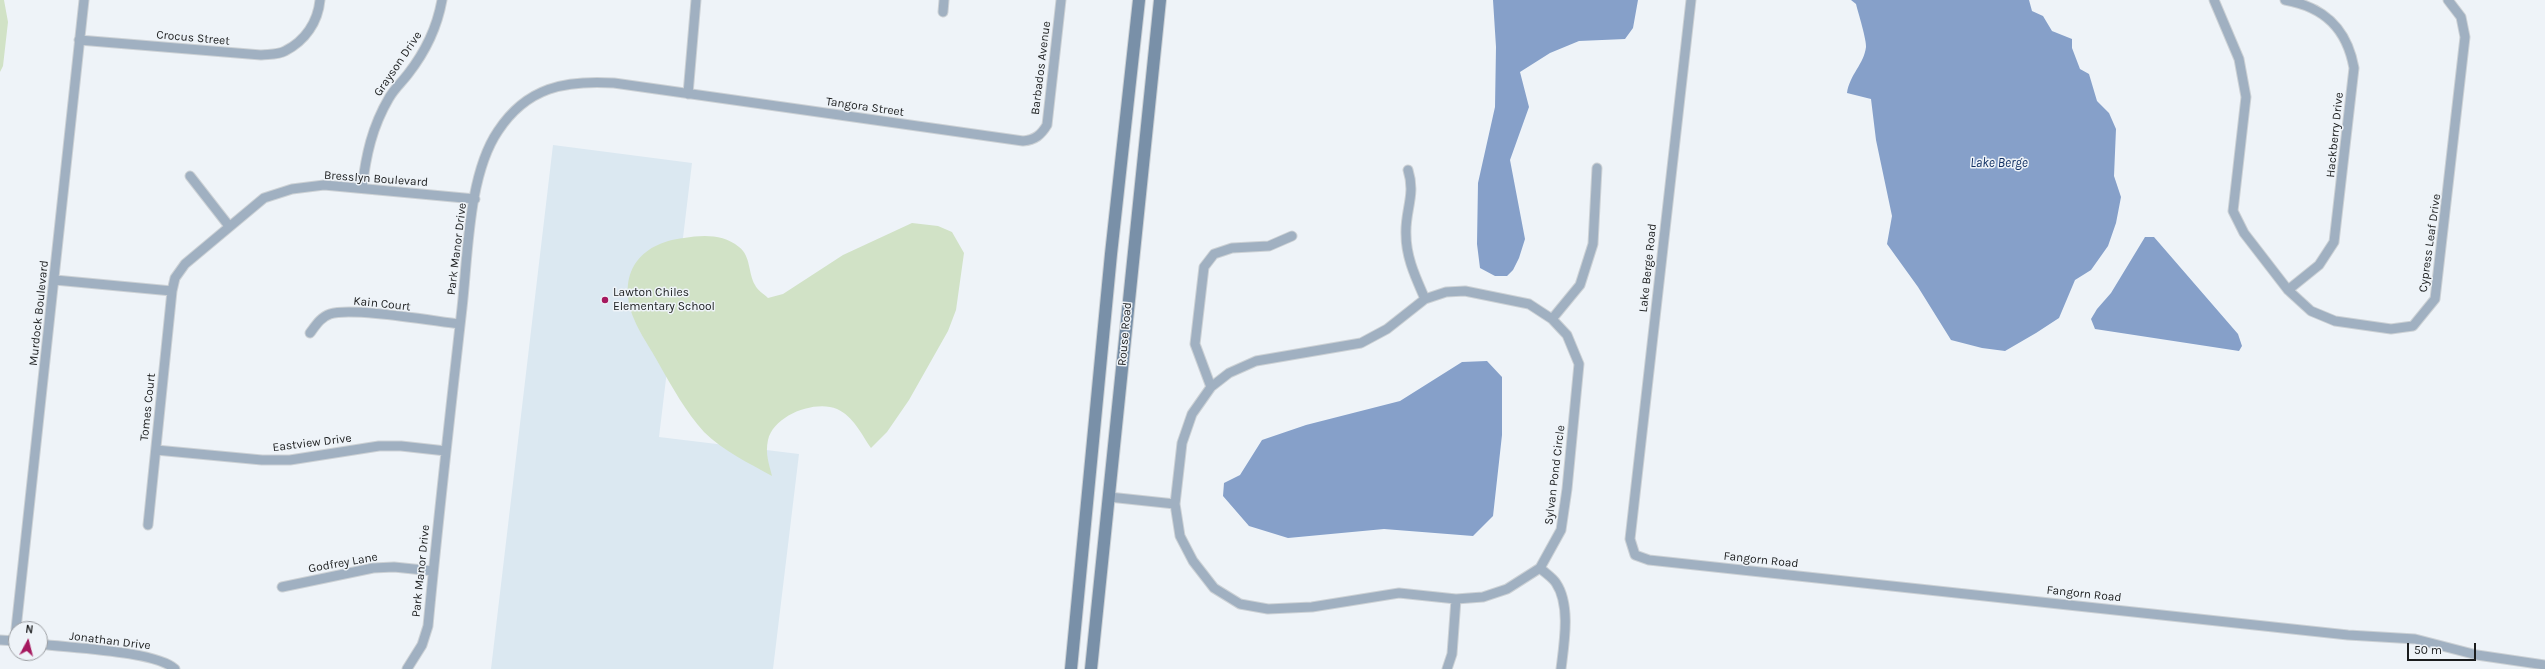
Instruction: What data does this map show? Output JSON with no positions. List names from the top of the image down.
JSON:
{
  "streets": {
    "street": [
      "Crocus Street",
      "Grayson Drive",
      "Barbados Avenue",
      "Tangora Street",
      "Hackberry Drive",
      "Bresslyn Boulevard",
      "Cypress Leaf Drive",
      "Park Manor Drive",
      "Lake Berge Road",
      "Kain Court",
      "Murdock Boulevard",
      "Rouse Road",
      "Tomes Court",
      "Eastview Drive",
      "Sylvan Pond Circle",
      "Fangorn Road",
      "Godfrey Lane",
      "Jonathan Drive"
    ]
  },
  "crossings": [
    ["Crocus Street", "Murdock Boulevard"],
    ["Grayson Drive", "Bresslyn Boulevard"],
    ["Barbados Avenue", "Tangora Street"],
    ["Tangora Street", "Park Manor Drive"],
    ["Hackberry Drive", "Cypress Leaf Drive"],
    ["Bresslyn Boulevard", "Park Manor Drive"],
    ["Bresslyn Boulevard", "Tomes Court"],
    ["Park Manor Drive", "Kain Court"],
    ["Park Manor Drive", "Eastview Drive"],
    ["Park Manor Drive", "Godfrey Lane"],
    ["Lake Berge Road", "Fangorn Road"],
    ["Tomes Court", "Eastview Drive"]
  ],
  "water": ["Lake Berge"],
  "places": ["Lawton Chiles Elementary School"],
  "scale_bar": "50 m",
  "north": "top"
}
